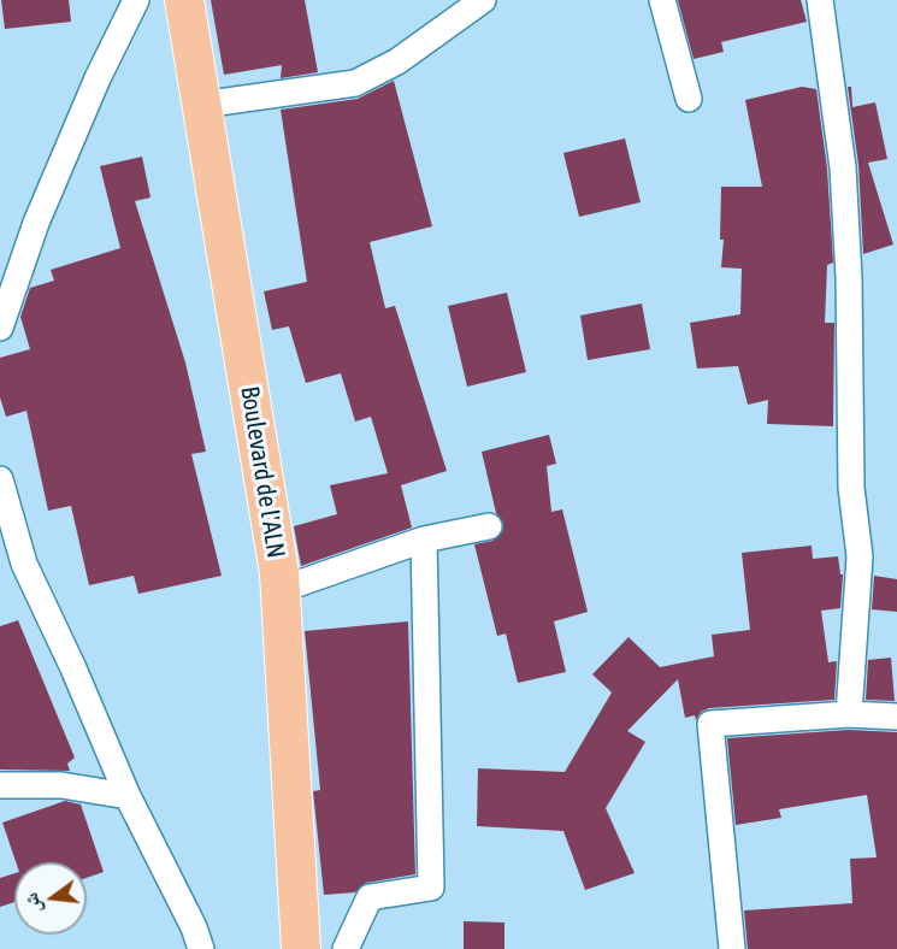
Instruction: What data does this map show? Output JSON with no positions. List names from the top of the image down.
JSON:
{
  "streets": {
    "main road": ["Boulevard de l'ALN"]
  },
  "north": "left"
}
